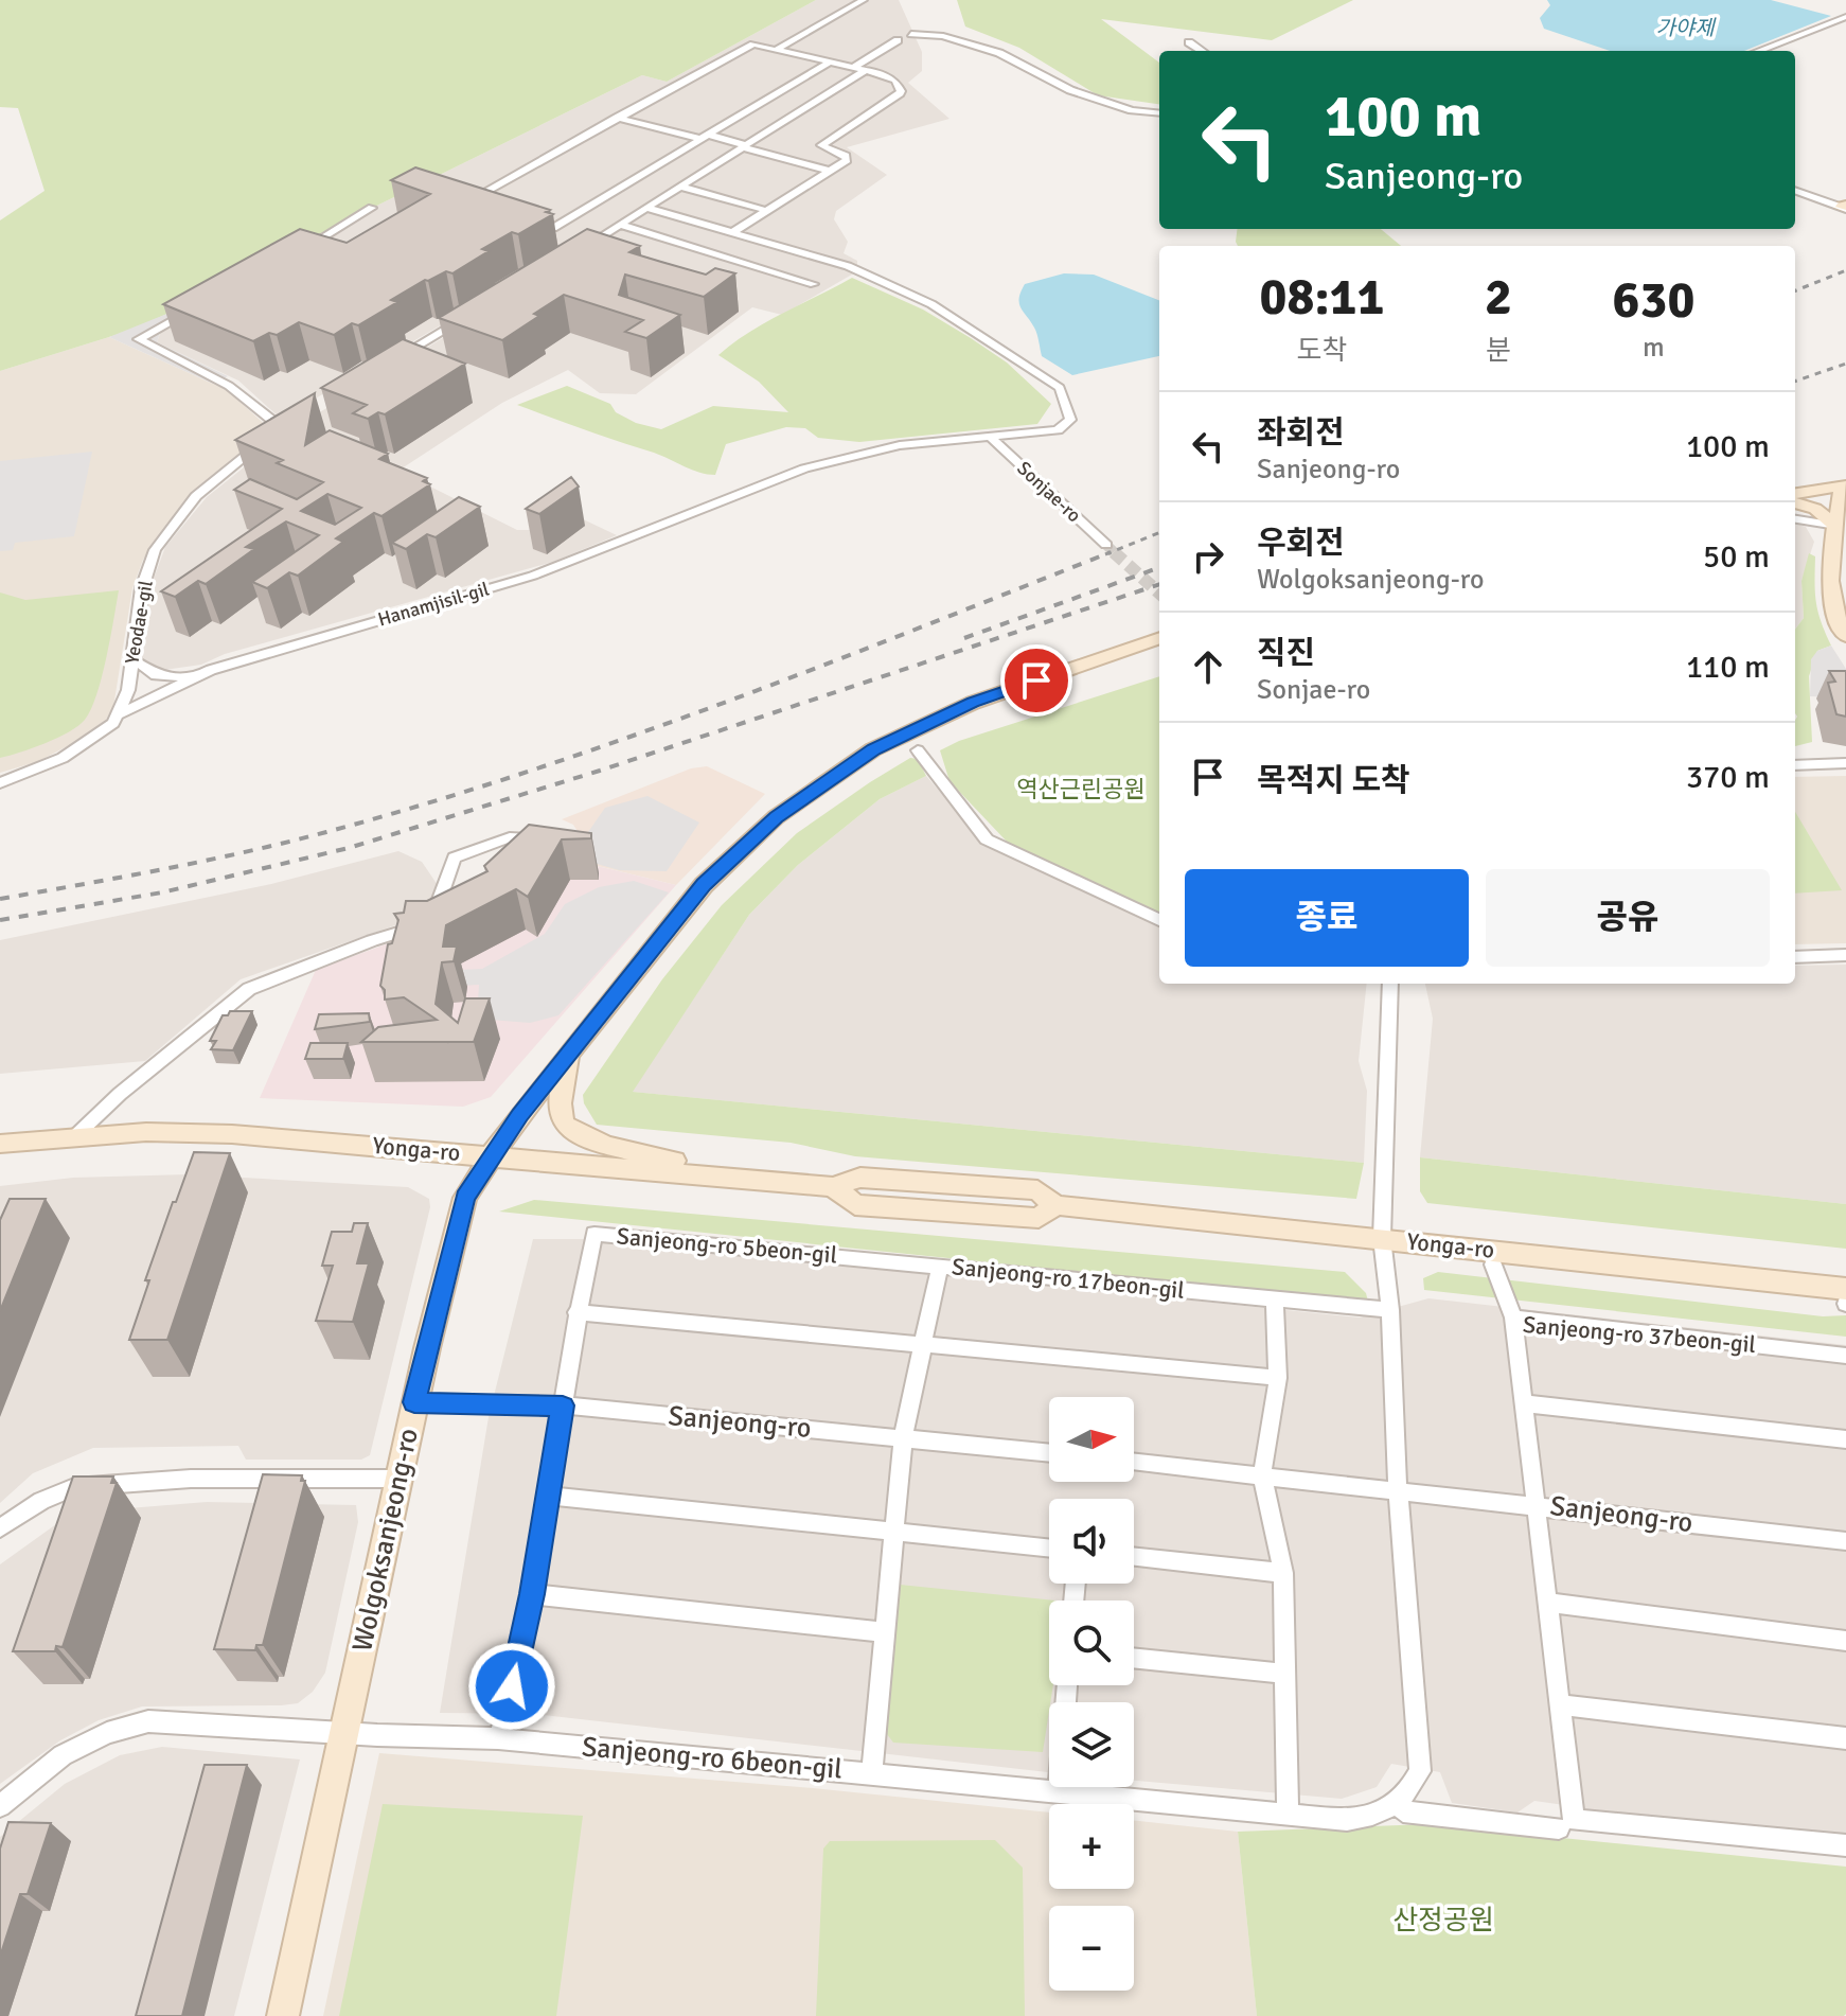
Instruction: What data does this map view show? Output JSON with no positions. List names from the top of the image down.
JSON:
{
  "streets": {
    "main road": ["Yonga-ro", "Wolgoksanjeong-ro"],
    "street": [
      "Sonjae-ro",
      "Hanamjisil-gil",
      "Yeodae-gil",
      "Sanjeong-ro 5beon-gil",
      "Sanjeong-ro 17beon-gil",
      "Sanjeong-ro 37beon-gil",
      "Sanjeong-ro",
      "Sanjeong-ro 6beon-gil"
    ]
  },
  "crossings": [
    ["Sonjae-ro", "Hanamjisil-gil"],
    ["Hanamjisil-gil", "Yeodae-gil"],
    ["Yonga-ro", "Wolgoksanjeong-ro"],
    ["Sanjeong-ro 5beon-gil", "Sanjeong-ro 17beon-gil"],
    ["Sanjeong-ro 5beon-gil", "Sanjeong-ro"],
    ["Sanjeong-ro 17beon-gil", "Sanjeong-ro"],
    ["Sanjeong-ro 17beon-gil", "Sanjeong-ro 6beon-gil"],
    ["Sanjeong-ro 37beon-gil", "Sanjeong-ro"],
    ["Sanjeong-ro", "Wolgoksanjeong-ro"],
    ["Sanjeong-ro", "Sanjeong-ro 6beon-gil"],
    ["Wolgoksanjeong-ro", "Sanjeong-ro 6beon-gil"]
  ],
  "water": ["가야제"],
  "parks": ["역산근린공원", "산정공원"],
  "north": "right",
  "page": {
    "turn": ["100 m", "Sanjeong-ro"],
    "eta": [
      "08:11",
      "도착",
      "2",
      "분",
      "630",
      "m"
    ],
    "list": [
      {
        "name": "좌회전",
        "note": "Sanjeong-ro",
        "value": "100 m"
      },
      {
        "name": "우회전",
        "note": "Wolgoksanjeong-ro",
        "value": "50 m"
      },
      {
        "name": "직진",
        "note": "Sonjae-ro",
        "value": "110 m"
      },
      {
        "name": "목적지 도착",
        "value": "370 m"
      }
    ],
    "buttons": ["종료", "공유"],
    "map_buttons": ["+", "−"]
  }
}
